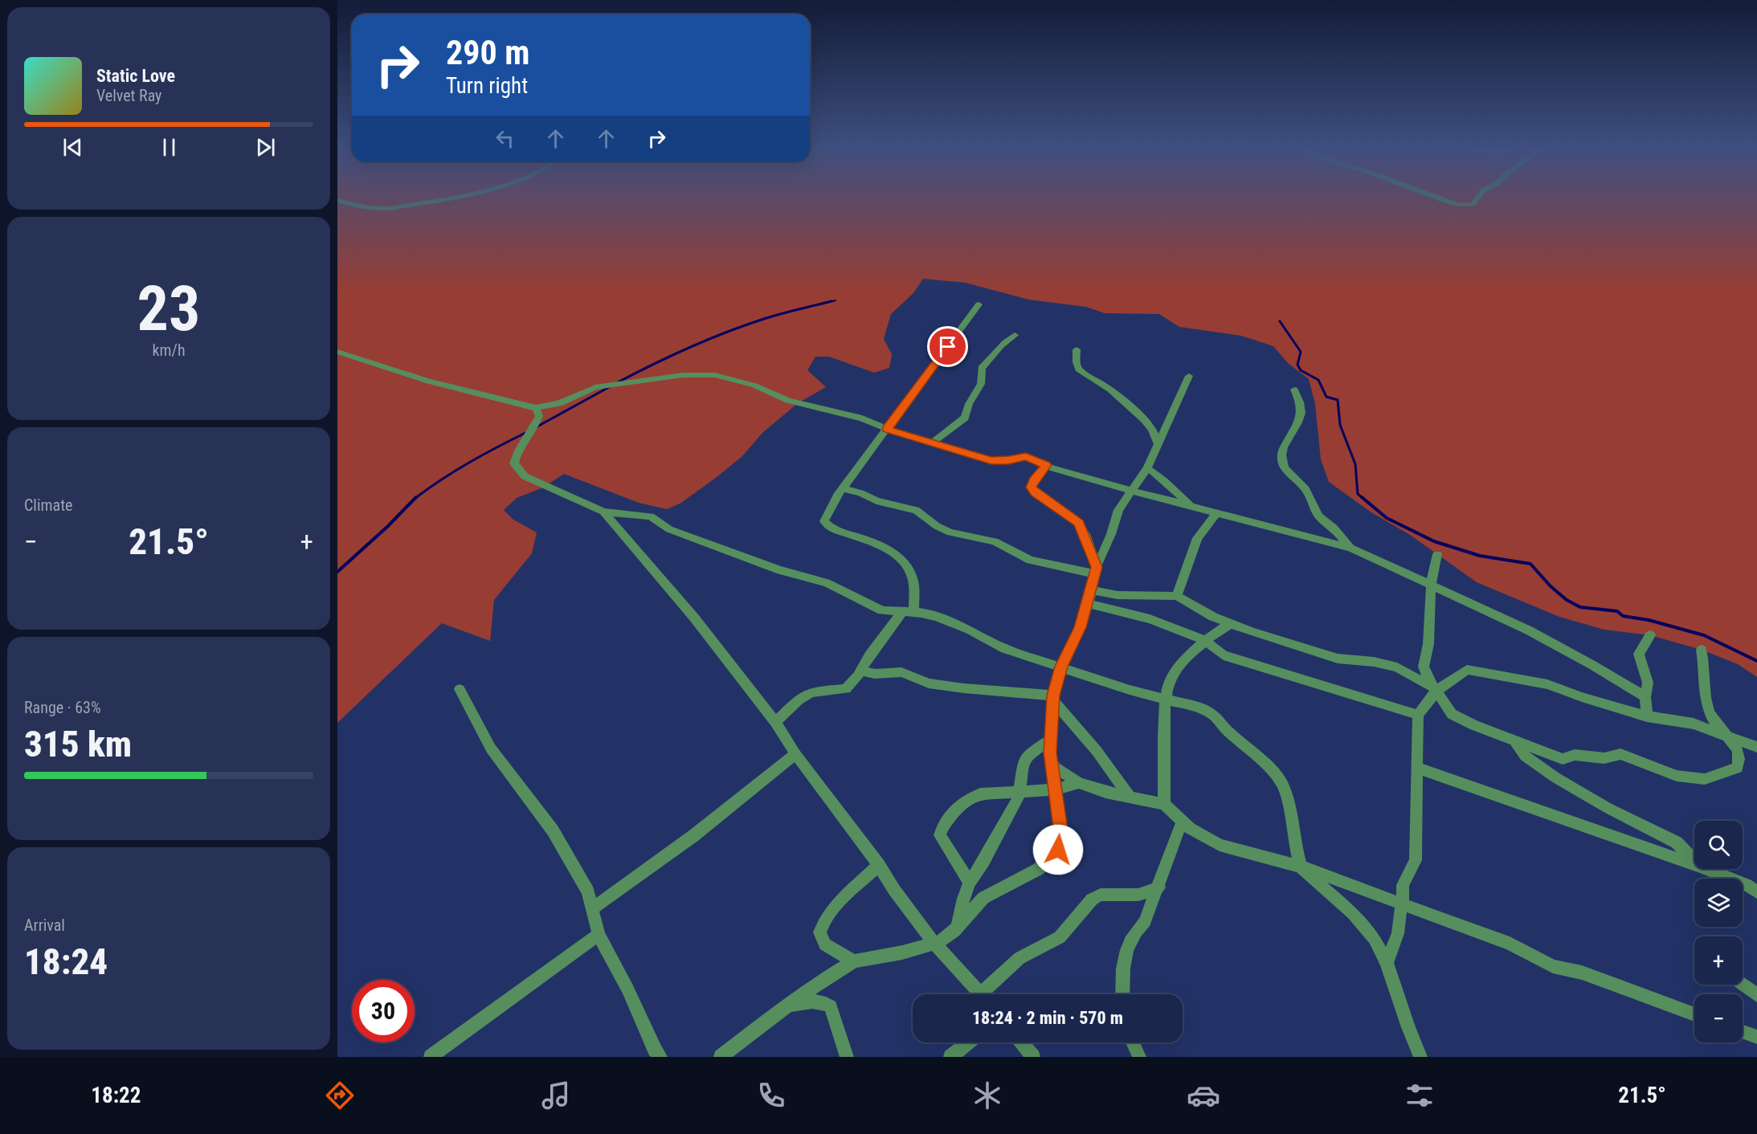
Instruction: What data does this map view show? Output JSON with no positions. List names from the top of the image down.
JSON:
{
  "page": {
    "turn": ["290 m", "Turn right"],
    "song": ["Static Love", "Velvet Ray"],
    "tile": [
      ["23", "km/h"],
      "Climate",
      ["Range · 63%", "315 km"],
      ["Arrival", "18:24"]
    ],
    "heat": ["−", "21.5°", "+"],
    "map_buttons": ["+", "−"],
    "limit": "30",
    "trip": "18:24 · 2 min · 570 m",
    "tabs": ["18:22", "21.5°"]
  }
}
